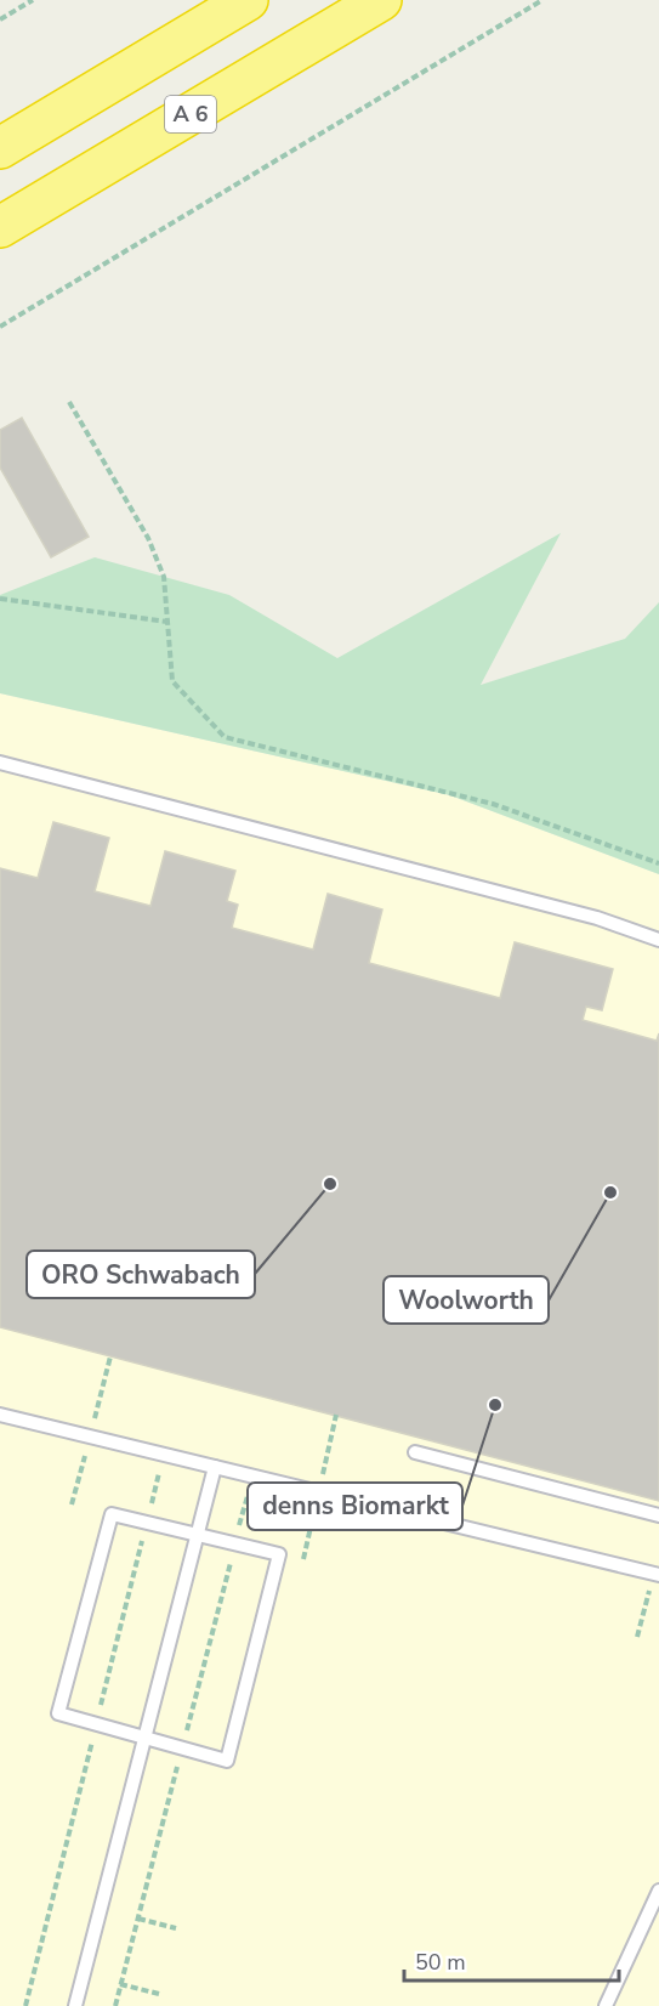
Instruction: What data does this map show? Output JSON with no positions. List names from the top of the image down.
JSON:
{
  "streets": {
    "highway": ["A 6"]
  },
  "places": ["ORO Schwabach", "Woolworth", "denns Biomarkt"],
  "scale_bar": "50 m"
}
